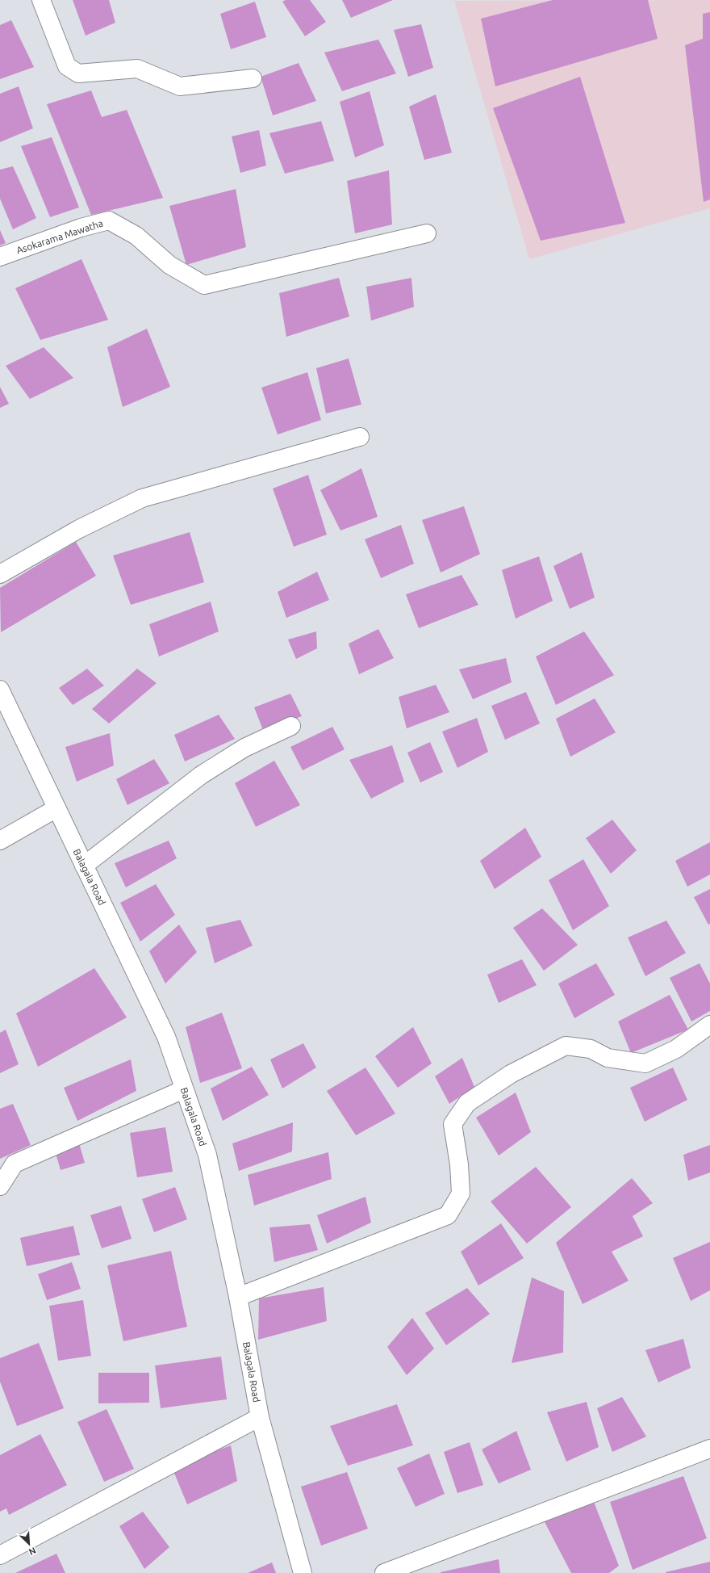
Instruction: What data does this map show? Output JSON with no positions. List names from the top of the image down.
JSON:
{
  "streets": {
    "street": ["Asokarama Mawatha", "Balagala Road"]
  },
  "north": "bottom right"
}
